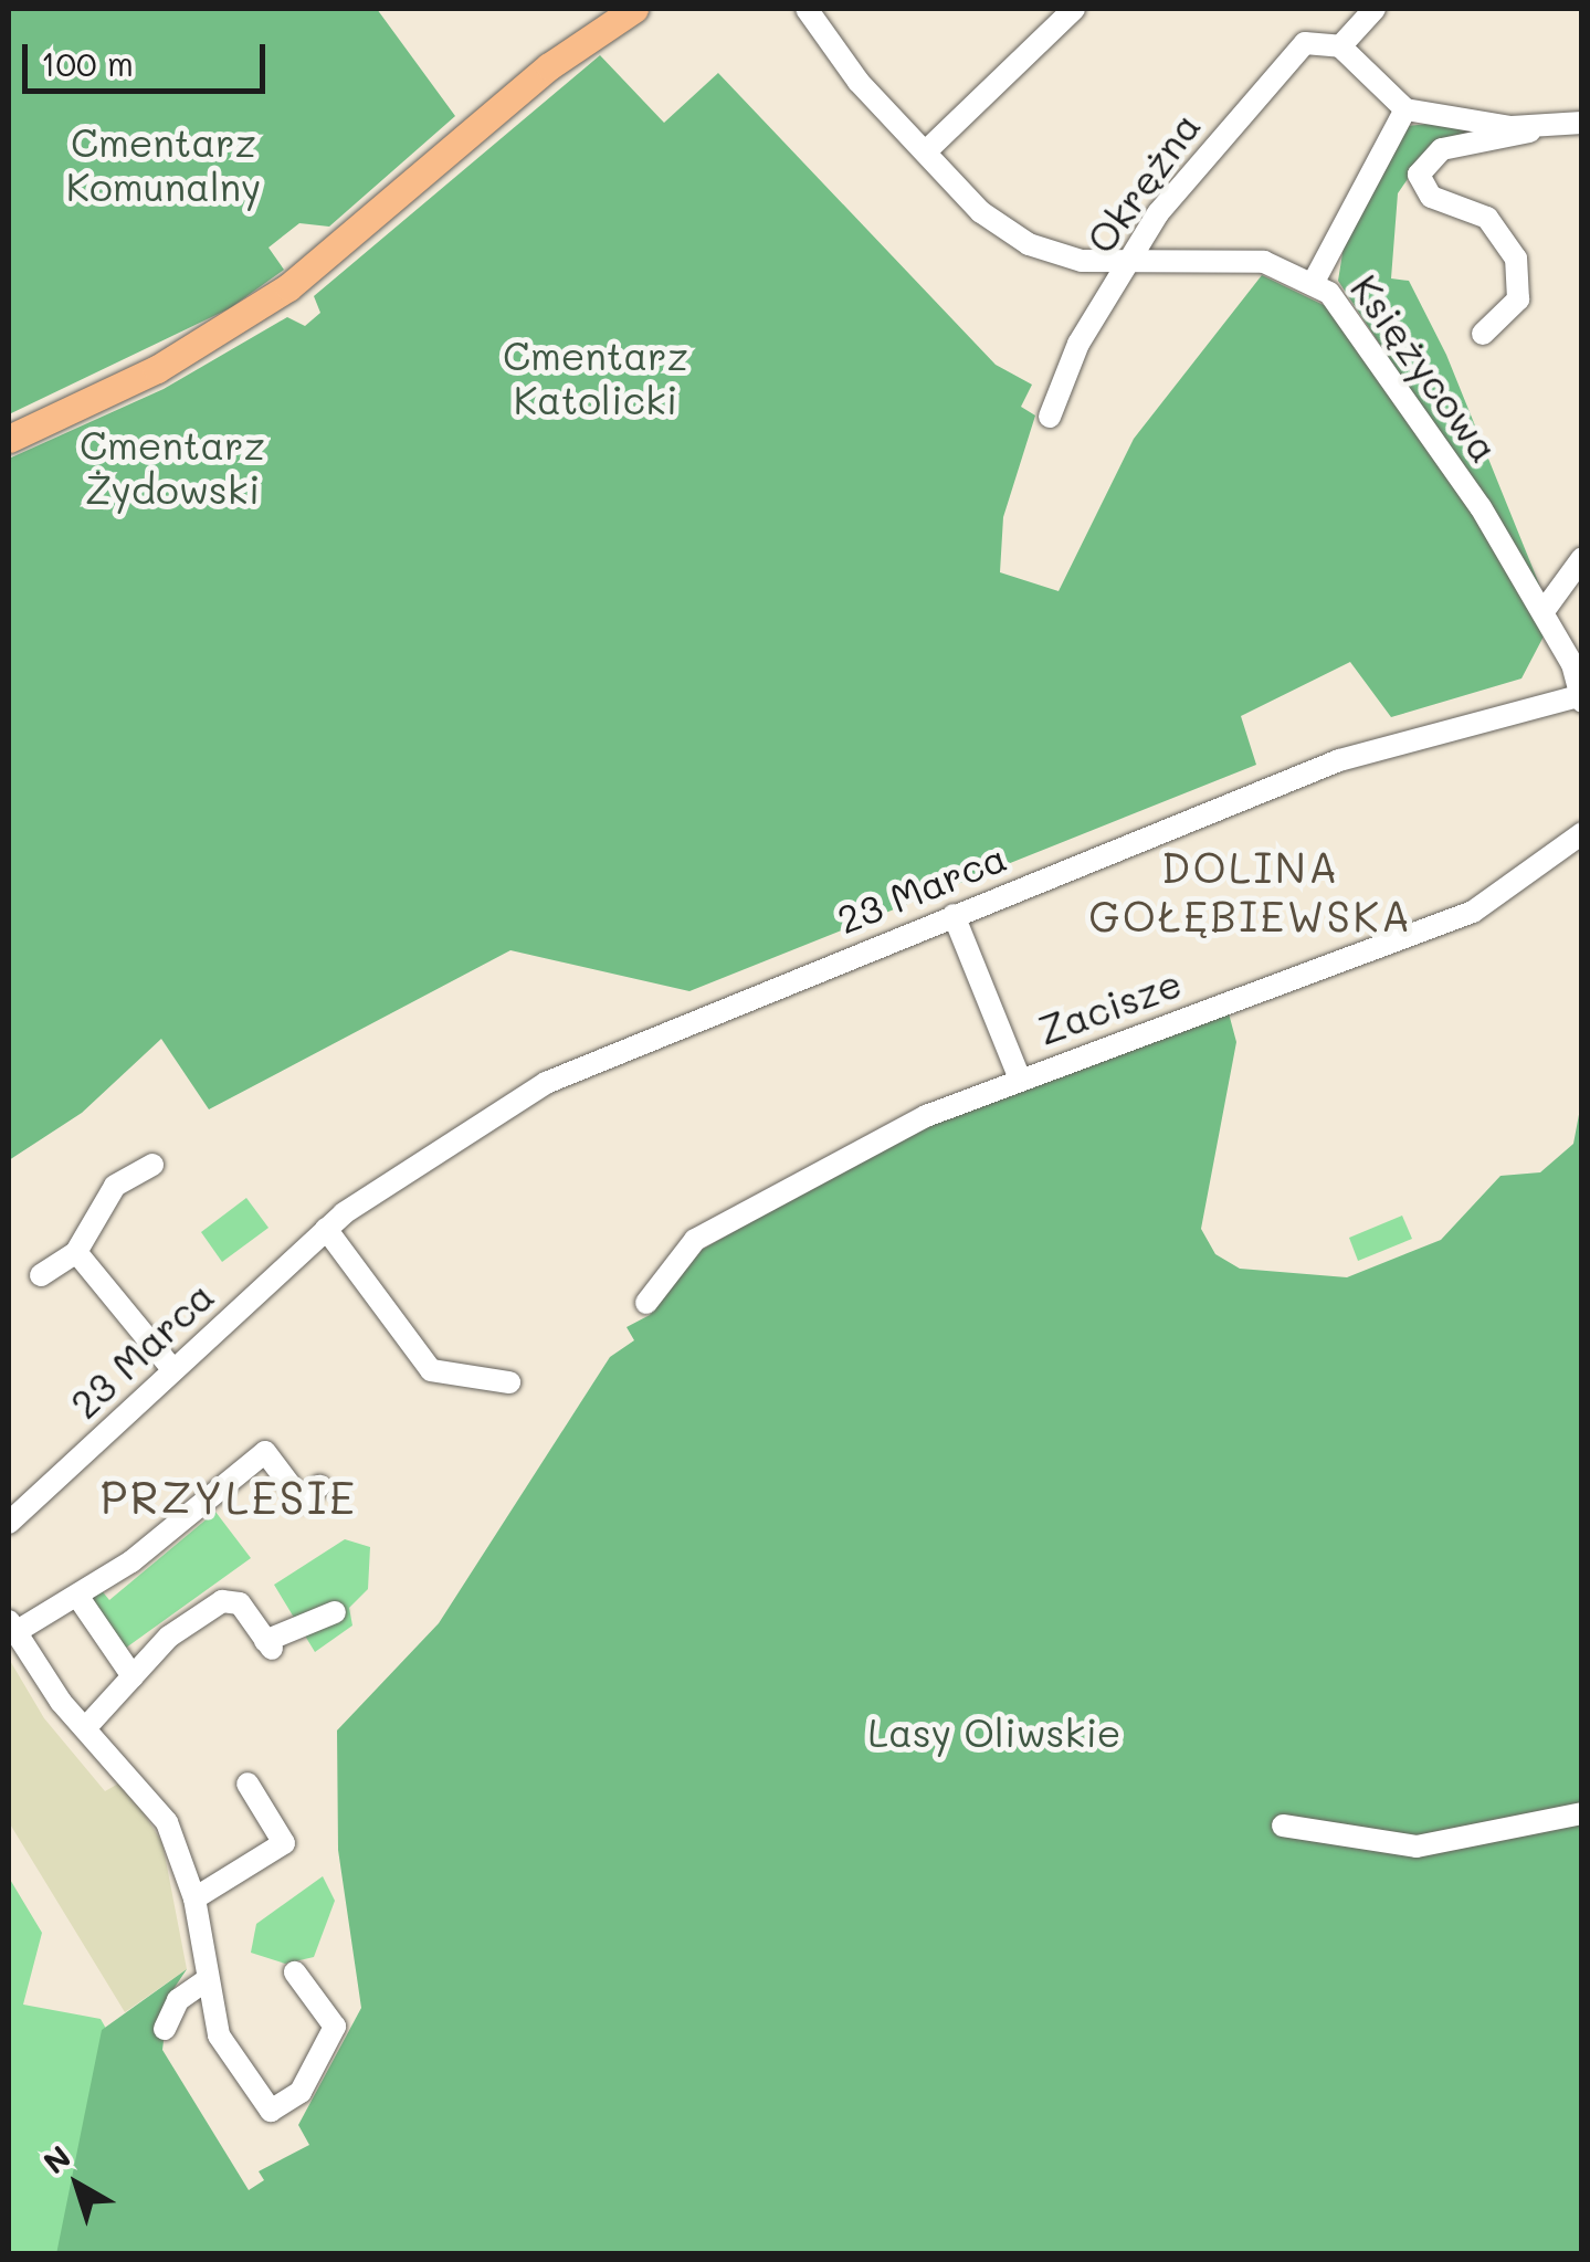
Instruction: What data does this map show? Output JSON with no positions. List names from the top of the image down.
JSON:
{
  "streets": {
    "street": [
      "Okrężna",
      "Księżycowa",
      "23 Marca",
      "Zacisze"
    ]
  },
  "crossings": [
    ["Okrężna", "Księżycowa"],
    ["Księżycowa", "23 Marca"],
    ["23 Marca", "Zacisze"]
  ],
  "districts": ["DOLINA GOŁĘBIEWSKA", "PRZYLESIE"],
  "parks": [
    "Cmentarz Komunalny",
    "Cmentarz Katolicki",
    "Cmentarz Żydowski",
    "Lasy Oliwskie"
  ],
  "scale_bar": "100 m",
  "north": "top left"
}
